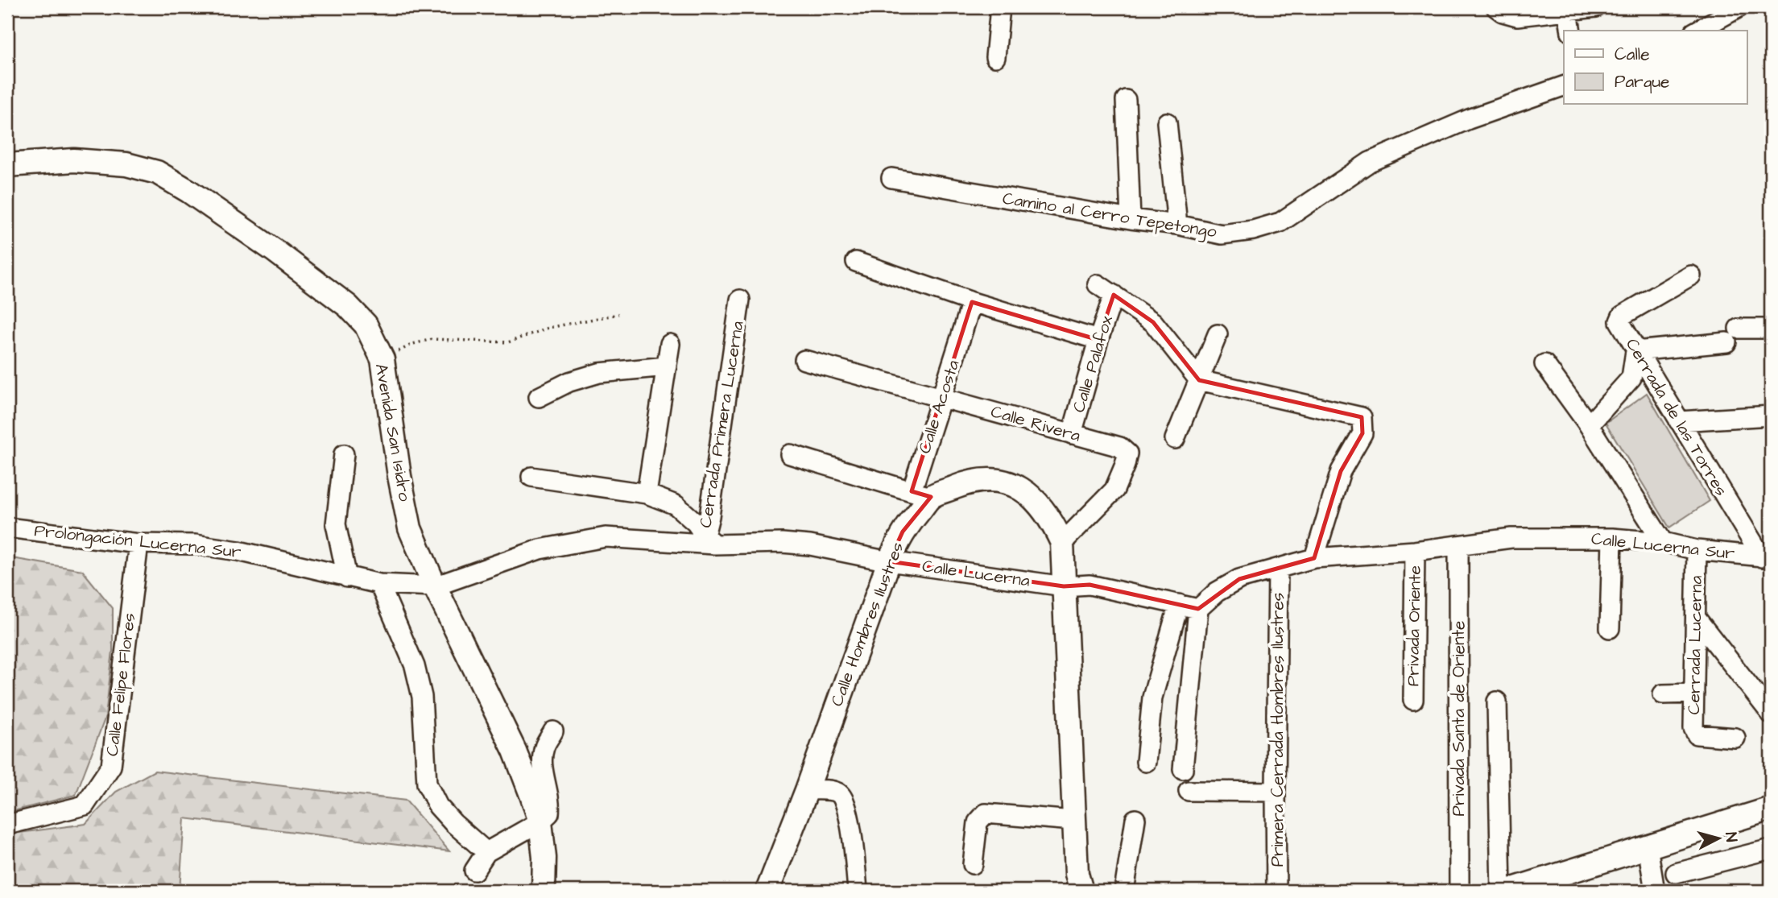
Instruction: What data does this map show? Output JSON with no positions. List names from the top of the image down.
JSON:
{
  "streets": {
    "main road": ["Avenida San Isidro", "Calle Hombres Ilustres"],
    "street": [
      "Camino al Cerro Tepetongo",
      "Calle Palafox",
      "Calle Acosta",
      "Cerrada de las Torres",
      "Calle Rivera",
      "Cerrada Primera Lucerna",
      "Prolongación Lucerna Sur",
      "Calle Lucerna Sur",
      "Calle Lucerna",
      "Privada Oriente",
      "Cerrada Lucerna",
      "Calle Felipe Flores",
      "Privada Santa de Oriente",
      "Primera Cerrada Hombres Ilustres"
    ]
  },
  "crossings": [
    ["Calle Palafox", "Calle Rivera"],
    ["Calle Acosta", "Calle Rivera"],
    ["Calle Acosta", "Calle Hombres Ilustres"],
    ["Cerrada de las Torres", "Calle Lucerna Sur"],
    ["Calle Rivera", "Calle Hombres Ilustres"],
    ["Avenida San Isidro", "Prolongación Lucerna Sur"],
    ["Prolongación Lucerna Sur", "Calle Felipe Flores"],
    ["Calle Lucerna Sur", "Privada Oriente"],
    ["Calle Lucerna Sur", "Cerrada Lucerna"],
    ["Calle Lucerna Sur", "Privada Santa de Oriente"],
    ["Calle Lucerna Sur", "Primera Cerrada Hombres Ilustres"],
    ["Calle Lucerna", "Calle Hombres Ilustres"]
  ],
  "legend": ["Calle", "Parque"],
  "north": "right"
}
